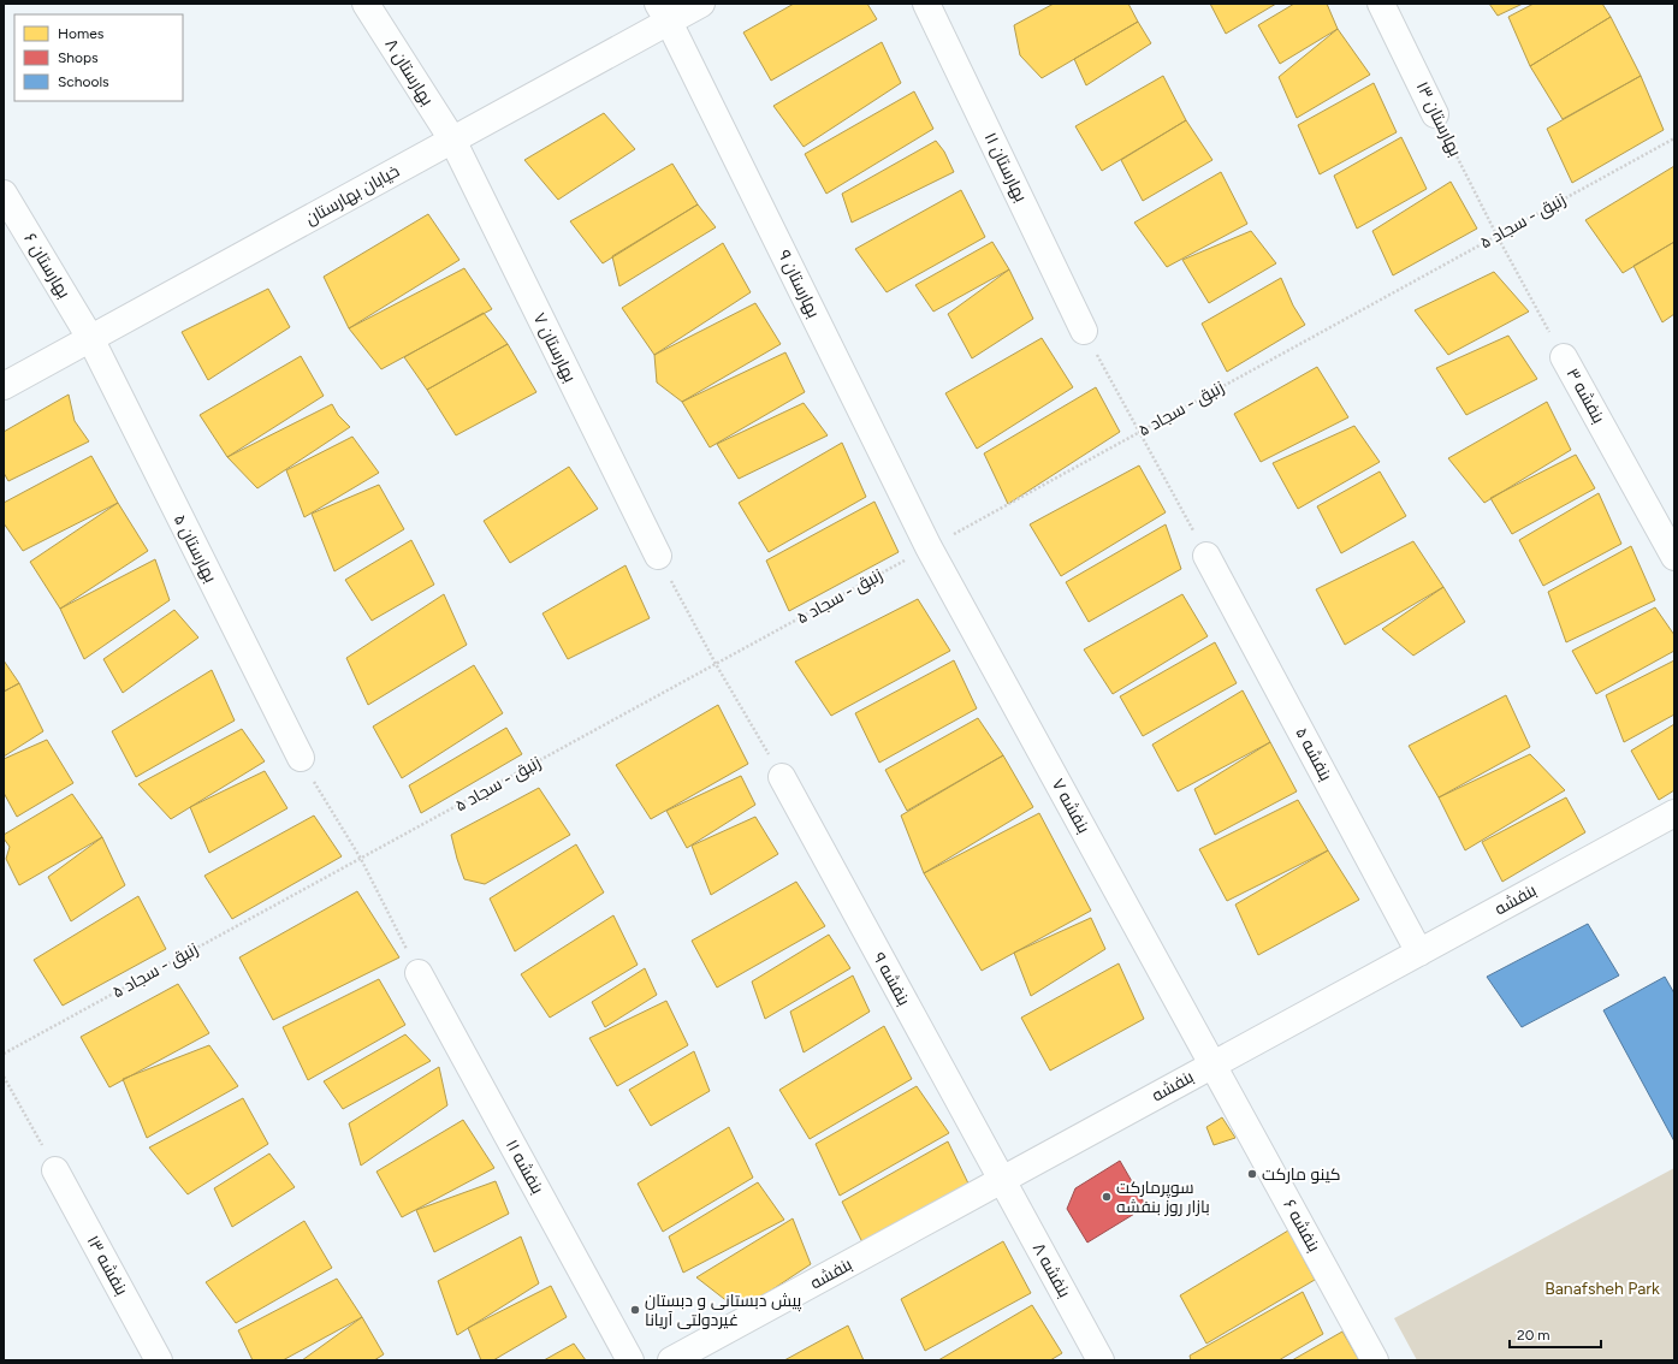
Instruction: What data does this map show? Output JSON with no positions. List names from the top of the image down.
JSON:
{
  "streets": {
    "street": [
      "بهارستان ۸",
      "بهارستان ۱۳",
      "بهارستان ۱۱",
      "خیابان بهارستان",
      "بهارستان ۶",
      "بهارستان ۹",
      "بهارستان ۷",
      "بنفشه ۳",
      "بهارستان ۵",
      "بنفشه ۵",
      "بنفشه ۷",
      "بنفشه",
      "بنفشه ۹",
      "بنفشه ۱۱",
      "بنفشه ۶",
      "بنفشه ۱۳",
      "بنفشه ۸"
    ],
    "path": ["زنبق - سجاد ۵"]
  },
  "crossings": [
    ["بهارستان ۸", "خیابان بهارستان"],
    ["بهارستان ۸", "بهارستان ۷"],
    ["بهارستان ۱۳", "زنبق - سجاد ۵"],
    ["بهارستان ۱۳", "بنفشه ۳"],
    ["خیابان بهارستان", "بهارستان ۶"],
    ["خیابان بهارستان", "بهارستان ۹"],
    ["خیابان بهارستان", "بهارستان ۷"],
    ["خیابان بهارستان", "بهارستان ۵"],
    ["زنبق - سجاد ۵", "بهارستان ۹"],
    ["زنبق - سجاد ۵", "بنفشه ۳"],
    ["زنبق - سجاد ۵", "بنفشه ۷"],
    ["بهارستان ۶", "بهارستان ۵"],
    ["بهارستان ۹", "بنفشه ۷"],
    ["بنفشه ۵", "بنفشه"],
    ["بنفشه ۷", "بنفشه"],
    ["بنفشه ۷", "بنفشه ۶"],
    ["بنفشه", "بنفشه ۹"],
    ["بنفشه", "بنفشه ۶"],
    ["بنفشه", "بنفشه ۸"],
    ["بنفشه ۹", "بنفشه ۸"]
  ],
  "parks": ["Banafsheh Park"],
  "places": ["کینو مارکت", "سوپرمارکت بازار روز بنفشه", "پیش دبستانی و دبستان غیردولتی آریانا"],
  "legend": ["Homes", "Shops", "Schools"],
  "scale_bar": "20 m"
}
